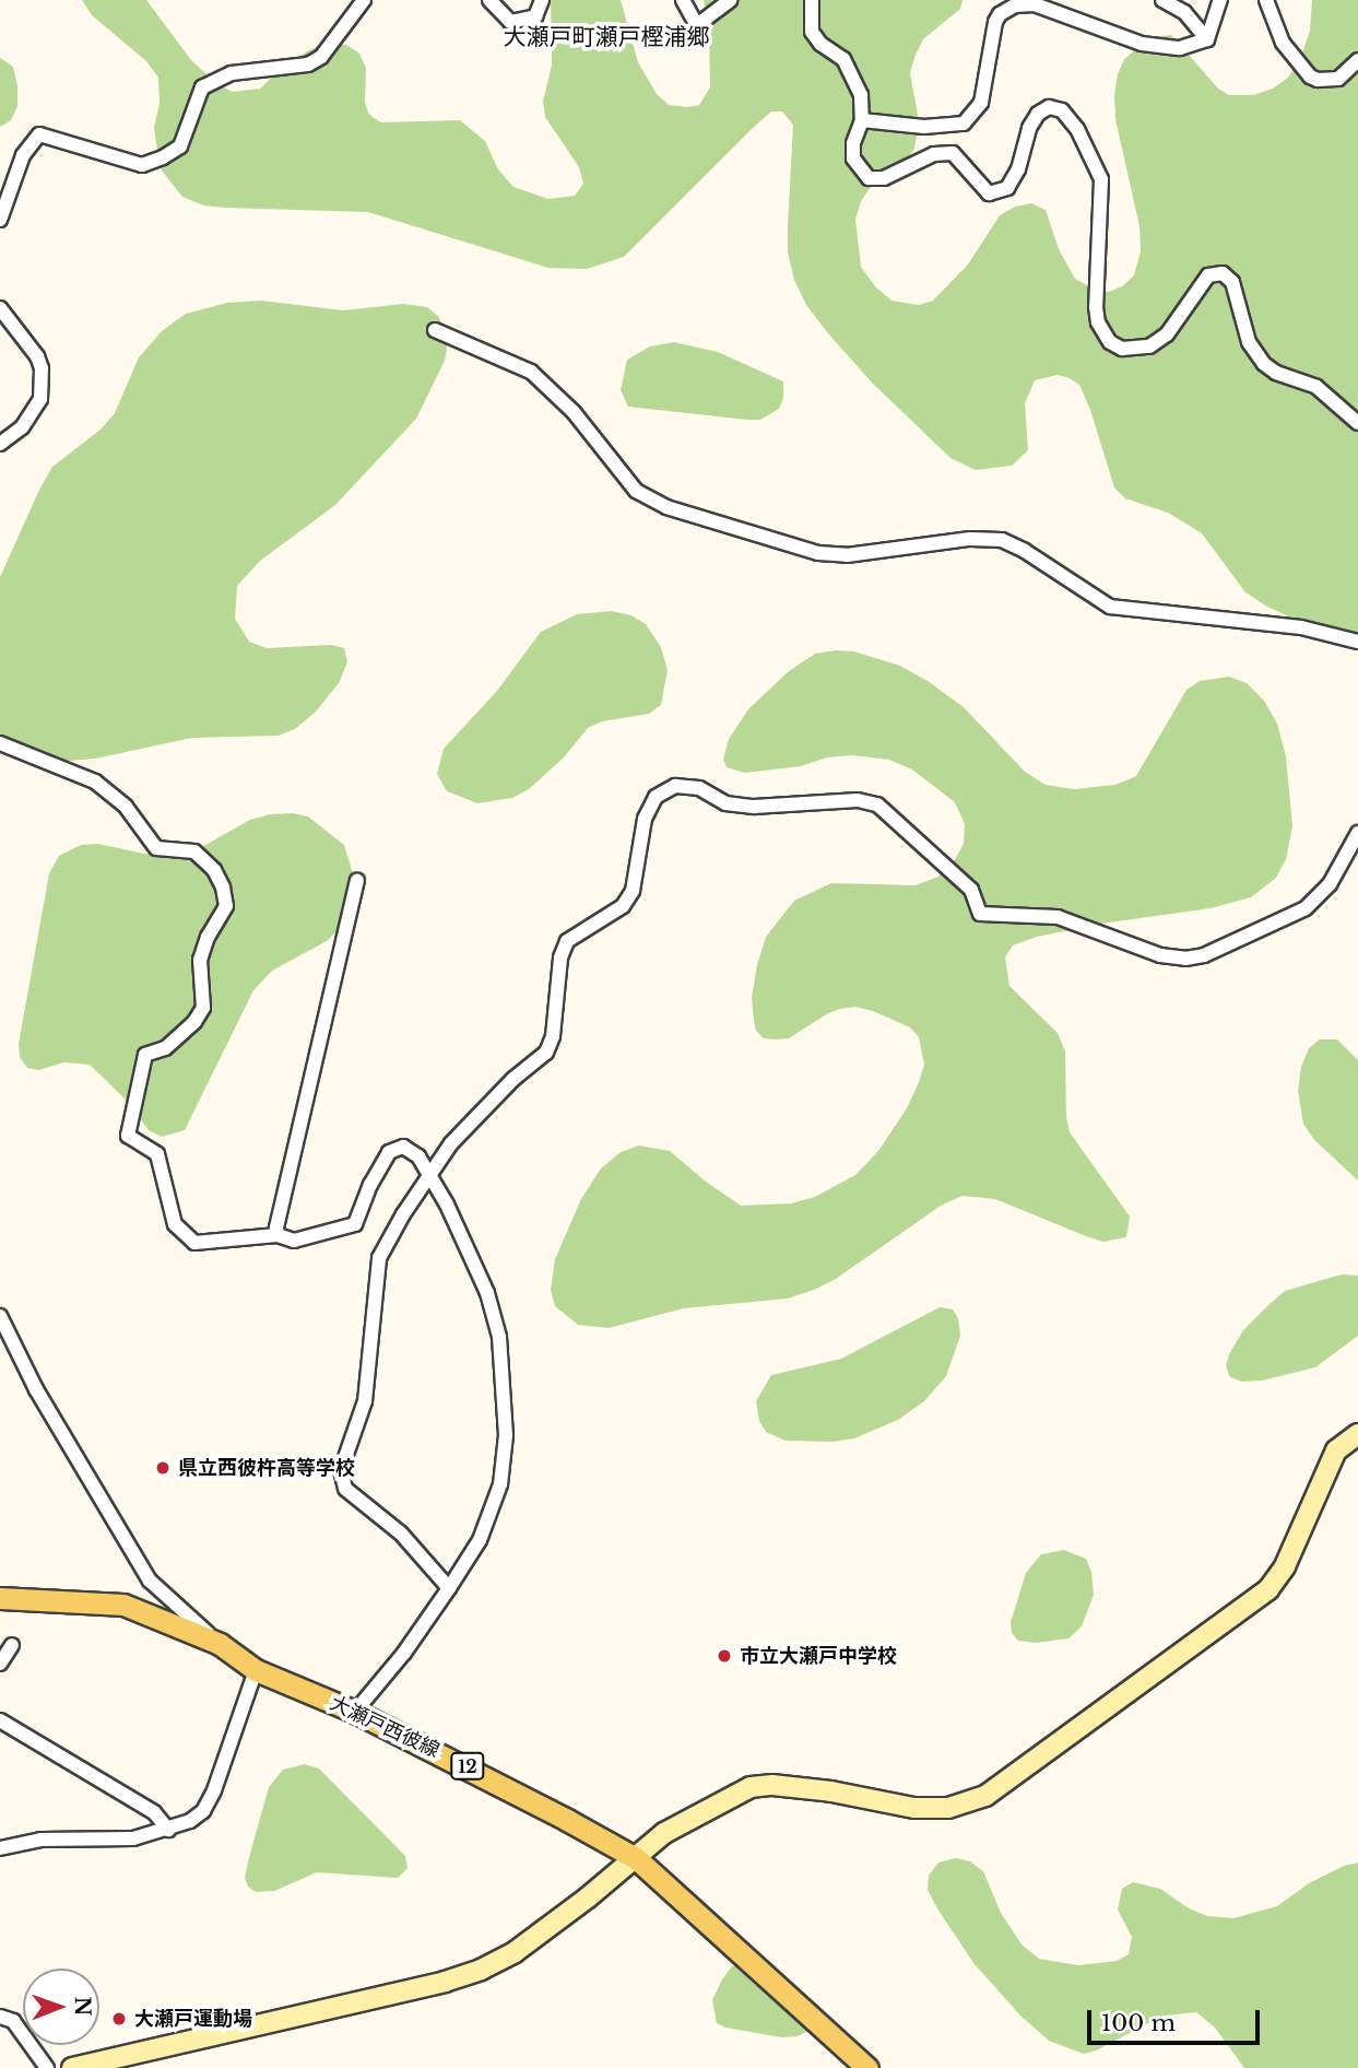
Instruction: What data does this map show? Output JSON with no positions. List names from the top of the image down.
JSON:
{
  "streets": {
    "main road": ["大瀬戸西彼線", "12"]
  },
  "districts": ["大瀬戸町瀬戸樫浦郷"],
  "places": ["県立西彼杵高等学校", "市立大瀬戸中学校", "大瀬戸運動場"],
  "scale_bar": "100 m",
  "north": "right"
}
